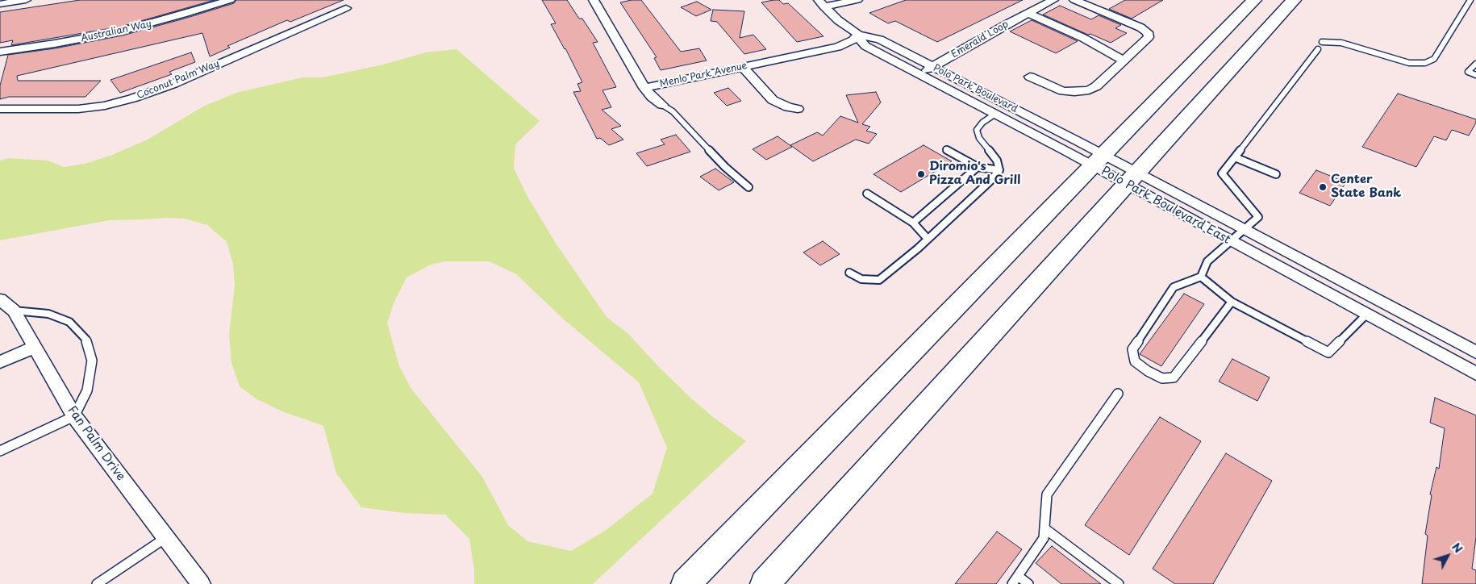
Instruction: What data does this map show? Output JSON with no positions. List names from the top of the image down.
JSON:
{
  "streets": {
    "street": [
      "Australian Way",
      "Emerald Loop",
      "Menlo Park Avenue",
      "Coconut Palm Way",
      "Polo Park Boulevard",
      "Polo Park Boulevard East",
      "Fan Palm Drive"
    ]
  },
  "crossings": [
    ["Emerald Loop", "Polo Park Boulevard"],
    ["Emerald Loop", "Polo Park Boulevard East"],
    ["Menlo Park Avenue", "Polo Park Boulevard"],
    ["Menlo Park Avenue", "Polo Park Boulevard East"],
    ["Polo Park Boulevard", "Polo Park Boulevard East"]
  ],
  "places": ["Diromio's Pizza And Grill", "Center State Bank"],
  "north": "top right"
}
